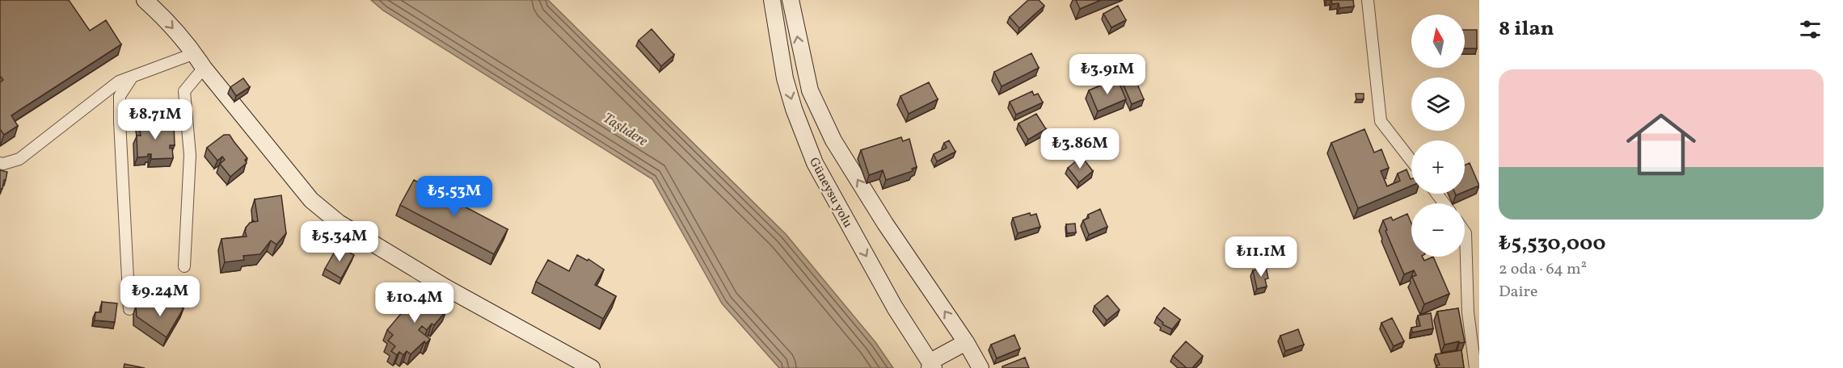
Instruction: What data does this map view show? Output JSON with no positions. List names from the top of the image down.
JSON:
{
  "streets": {
    "main road": ["Güneysu yolu"]
  },
  "water": ["Taşlıdere"],
  "north": "top",
  "page": {
    "heading": "8 ilan",
    "map_buttons": ["+", "−"],
    "price": [
      "₺3.91M",
      "₺8.71M",
      "₺3.86M",
      "₺5.53M",
      "₺5.34M",
      "₺11.1M",
      "₺9.24M",
      "₺10.4M"
    ],
    "list": [
      {
        "name": "₺5,530,000",
        "note": "2 oda · 64 m² · Daire"
      }
    ]
  }
}
